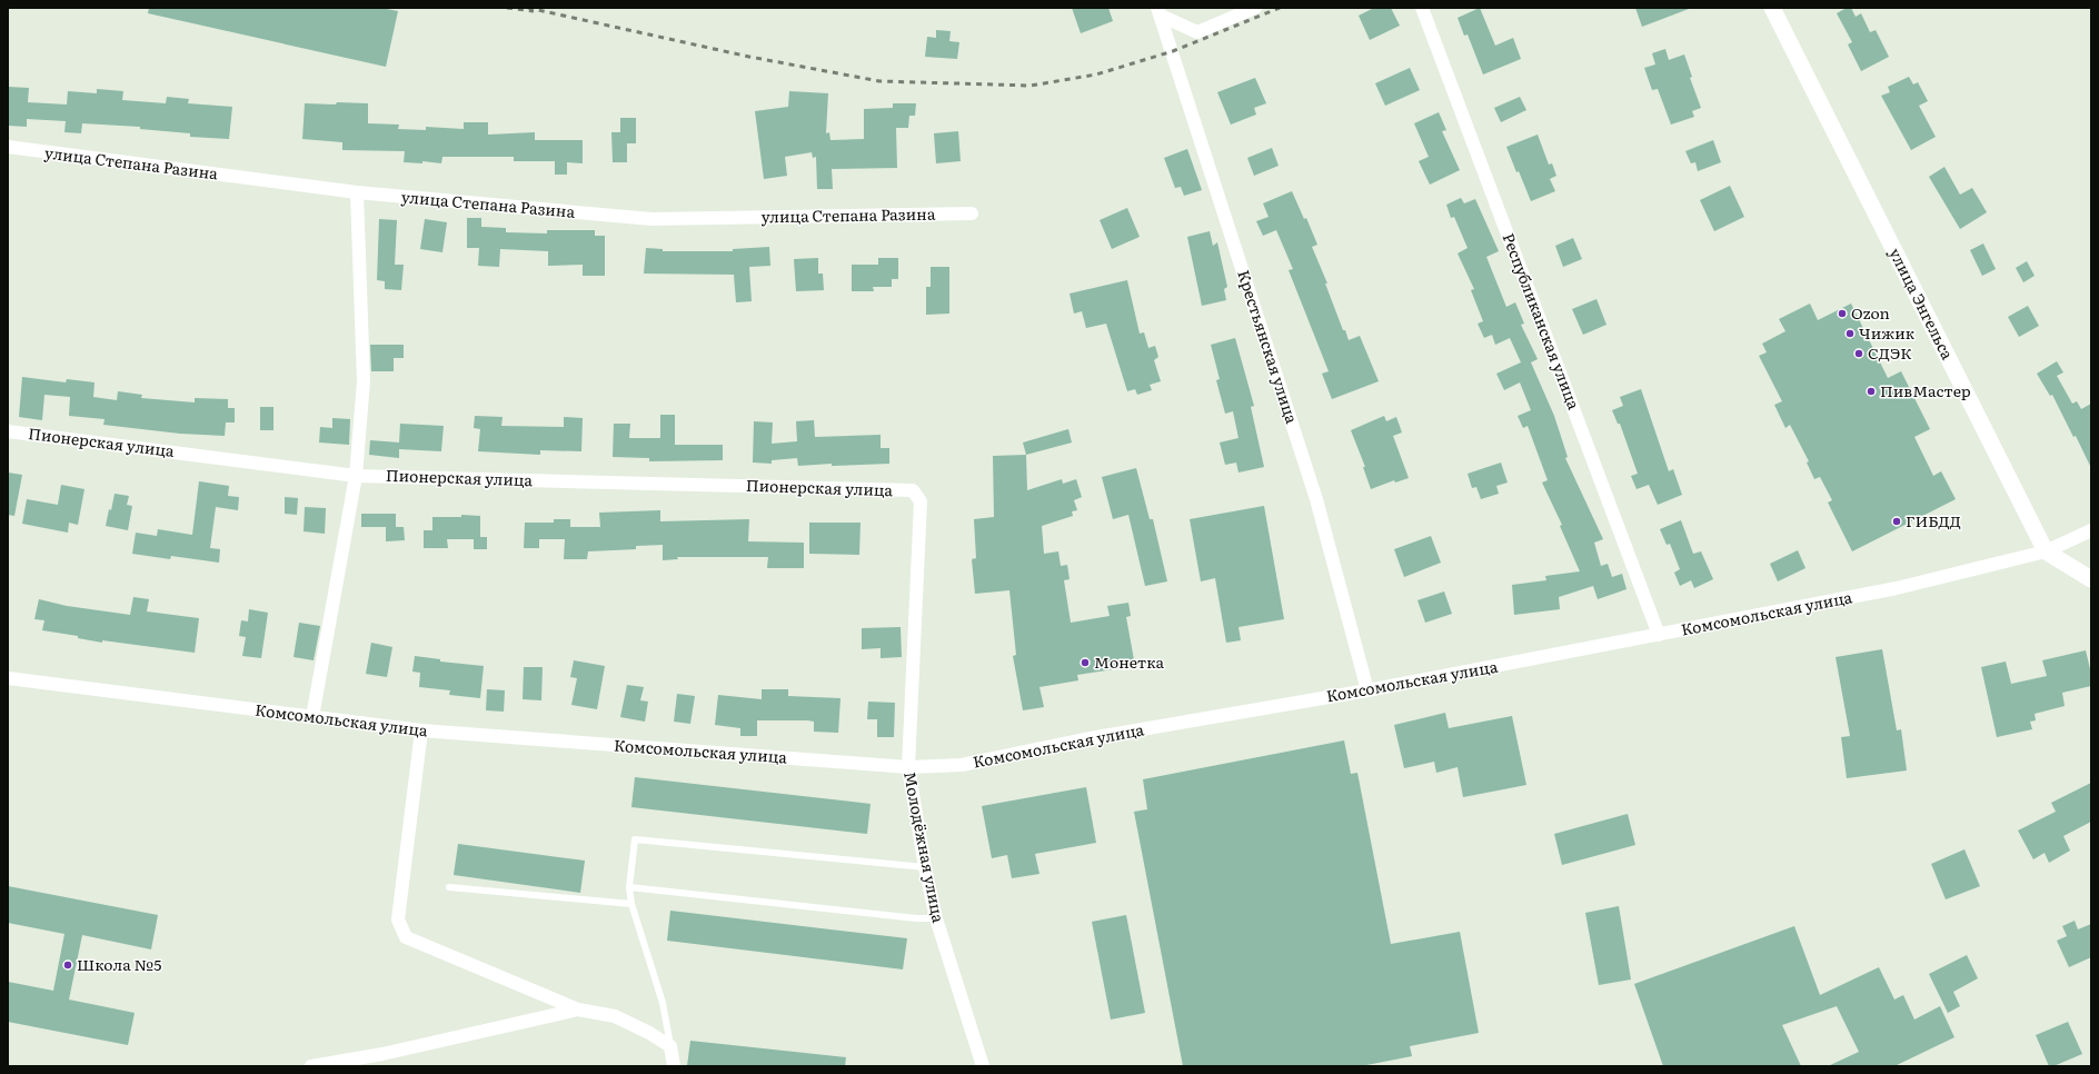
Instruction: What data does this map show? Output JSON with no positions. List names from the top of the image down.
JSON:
{
  "streets": {
    "street": [
      "улица Степана Разина",
      "улица Энгельса",
      "Республиканская улица",
      "Крестьянская улица",
      "Пионерская улица",
      "Комсомольская улица",
      "Молодёжная улица"
    ]
  },
  "crossings": [
    ["улица Энгельса", "Комсомольская улица"],
    ["Республиканская улица", "Комсомольская улица"],
    ["Крестьянская улица", "Комсомольская улица"],
    ["Пионерская улица", "Молодёжная улица"],
    ["Комсомольская улица", "Молодёжная улица"]
  ],
  "places": [
    "Ozon",
    "Чижик",
    "СДЭК",
    "ПивМастер",
    "ГИБДД",
    "Монетка",
    "Школа №5"
  ]
}
